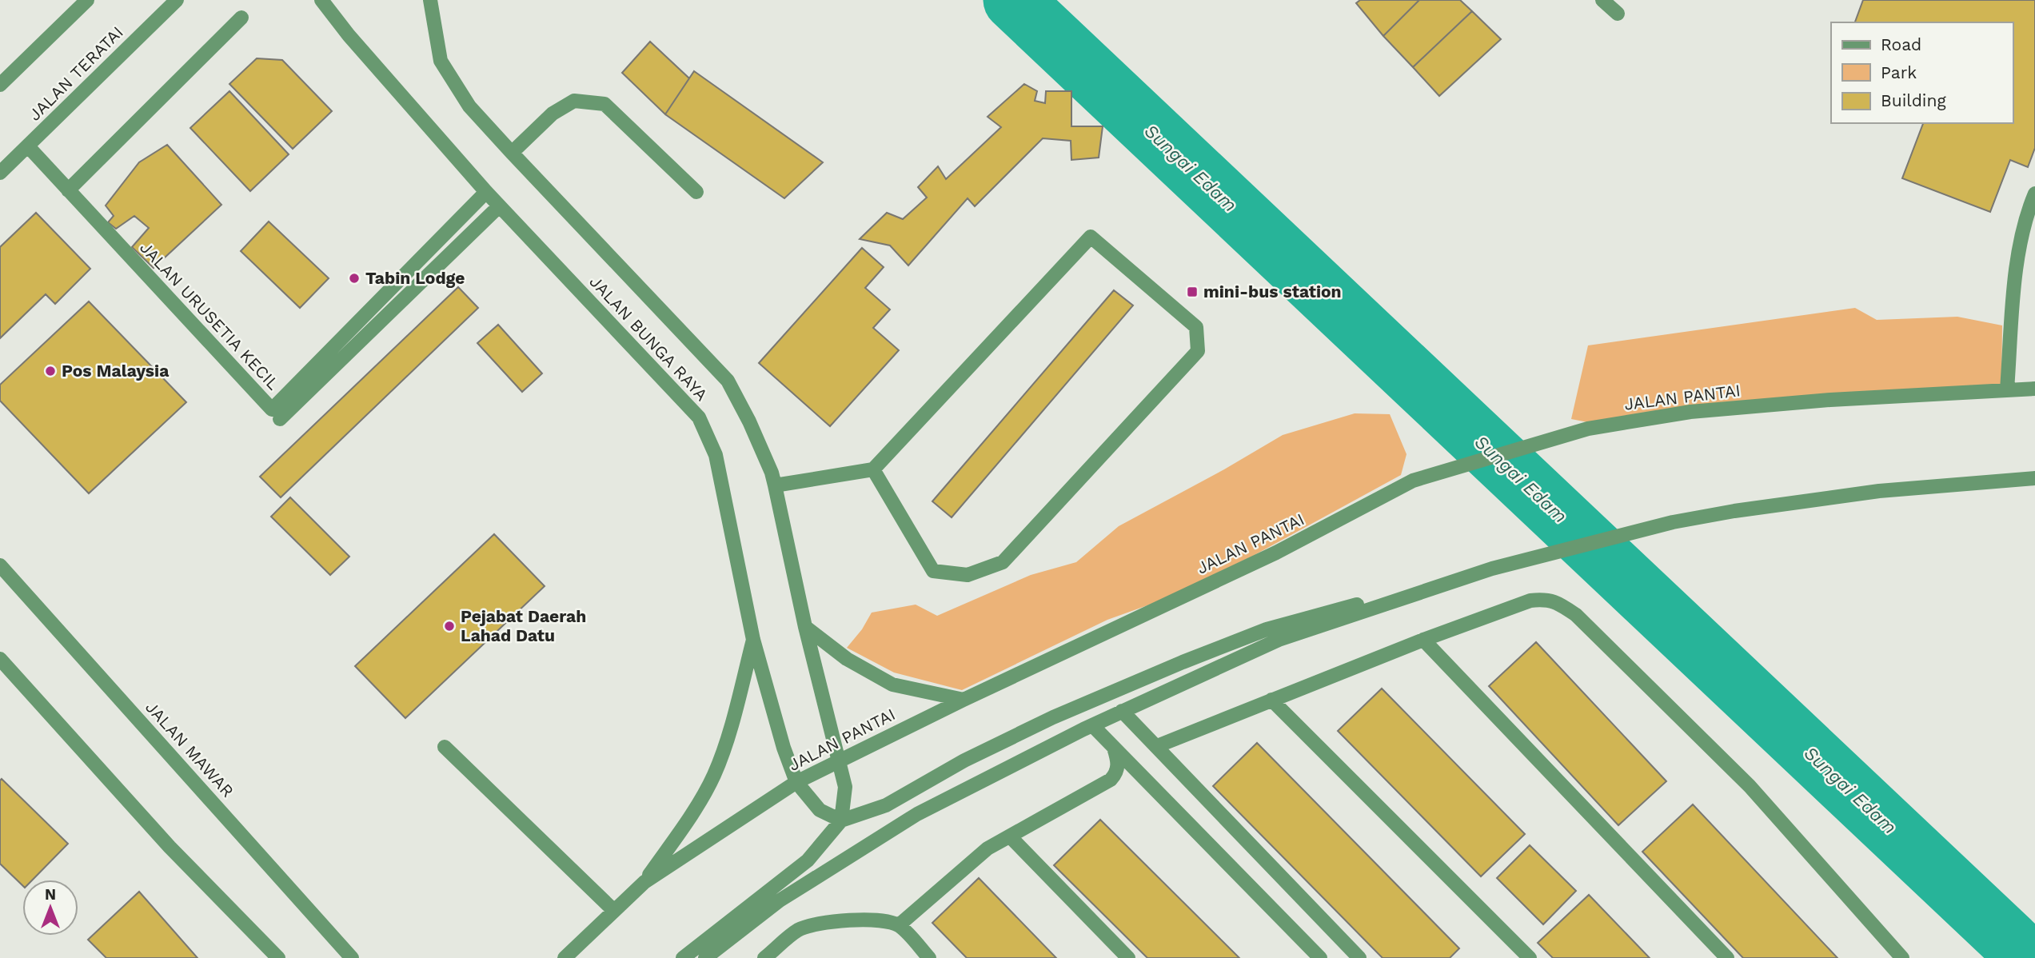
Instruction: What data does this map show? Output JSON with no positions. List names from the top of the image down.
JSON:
{
  "streets": {
    "street": [
      "JALAN TERATAI",
      "JALAN URUSETIA KECIL",
      "JALAN BUNGA RAYA",
      "JALAN PANTAI",
      "JALAN MAWAR"
    ]
  },
  "crossings": [
    ["JALAN TERATAI", "JALAN URUSETIA KECIL"],
    ["JALAN URUSETIA KECIL", "JALAN BUNGA RAYA"],
    ["JALAN BUNGA RAYA", "JALAN PANTAI"]
  ],
  "water": ["Sungai Edam"],
  "places": {
    "other": ["Tabin Lodge", "Pos Malaysia", "Pejabat Daerah Lahad Datu"],
    "transit": ["mini-bus station"]
  },
  "legend": ["Road", "Park", "Building"],
  "north": "top"
}
